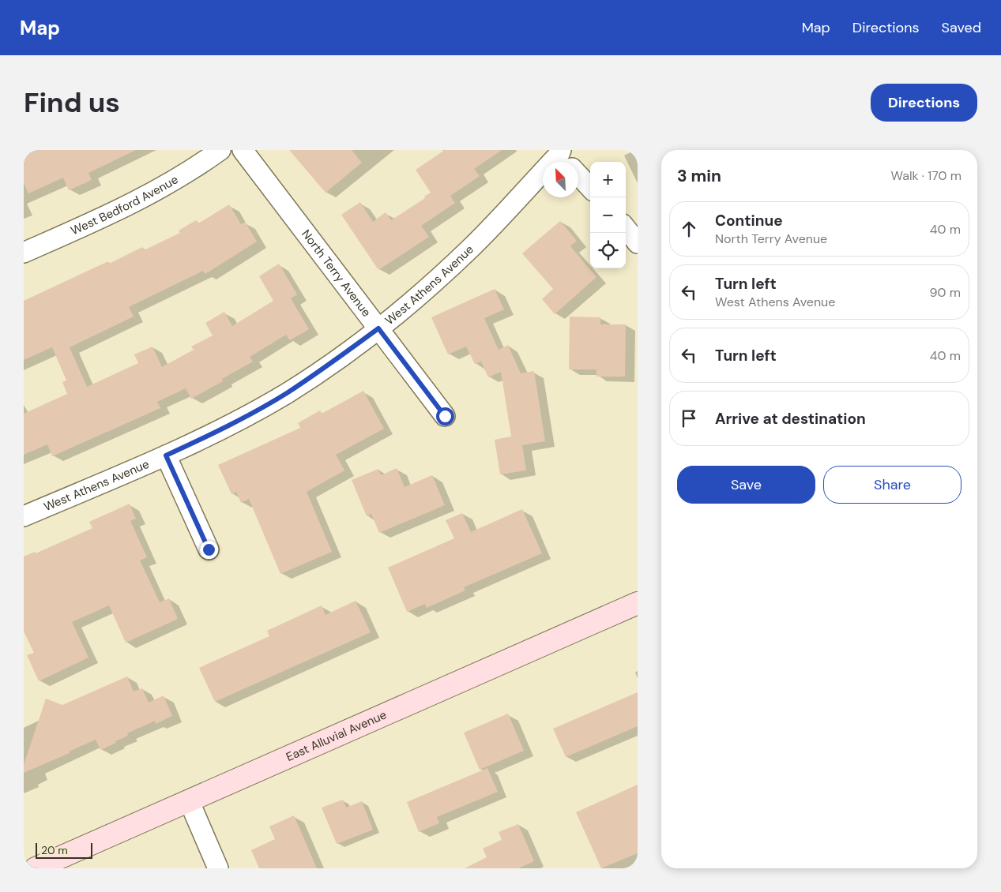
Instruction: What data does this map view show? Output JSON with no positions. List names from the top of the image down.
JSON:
{
  "streets": {
    "street": [
      "West Bedford Avenue",
      "North Terry Avenue",
      "West Athens Avenue",
      "East Alluvial Avenue"
    ]
  },
  "crossings": [
    ["North Terry Avenue", "West Athens Avenue"]
  ],
  "scale_bar": "20 m",
  "north": "top left",
  "page": {
    "header": "Map",
    "nav": ["Map", "Directions", "Saved"],
    "buttons": [
      "Directions",
      ["Save", "Share"]
    ],
    "title": "Find us",
    "heading": ["3 min", "Walk · 170 m"],
    "map_buttons": ["+", "−"],
    "list": [
      ["Continue", "North Terry Avenue", "40 m"],
      ["Turn left", "West Athens Avenue", "90 m"],
      ["Turn left", "40 m"],
      "Arrive at destination"
    ],
    "scale": "20 m"
  }
}
